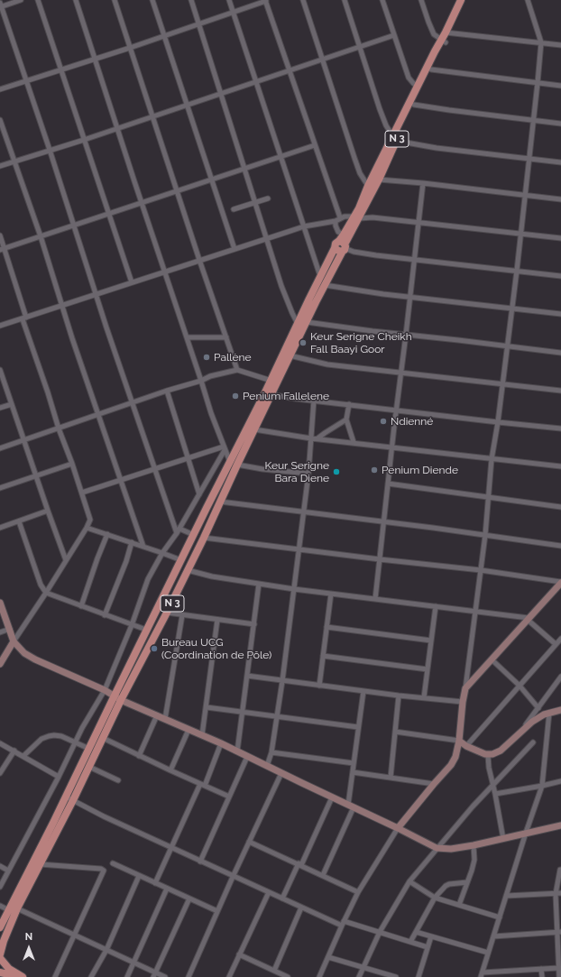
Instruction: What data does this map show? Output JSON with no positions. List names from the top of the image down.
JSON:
{
  "streets": {
    "main road": ["N 3"]
  },
  "places": [
    "Keur Serigne Cheikh Fall Baayi Goor",
    "Pallène",
    "Penium Fallelene",
    "Ndienné",
    "Penium Diende",
    "Keur Serigne Bara Diene",
    "Bureau UCG (Coordination de Pôle)"
  ],
  "north": "top"
}
